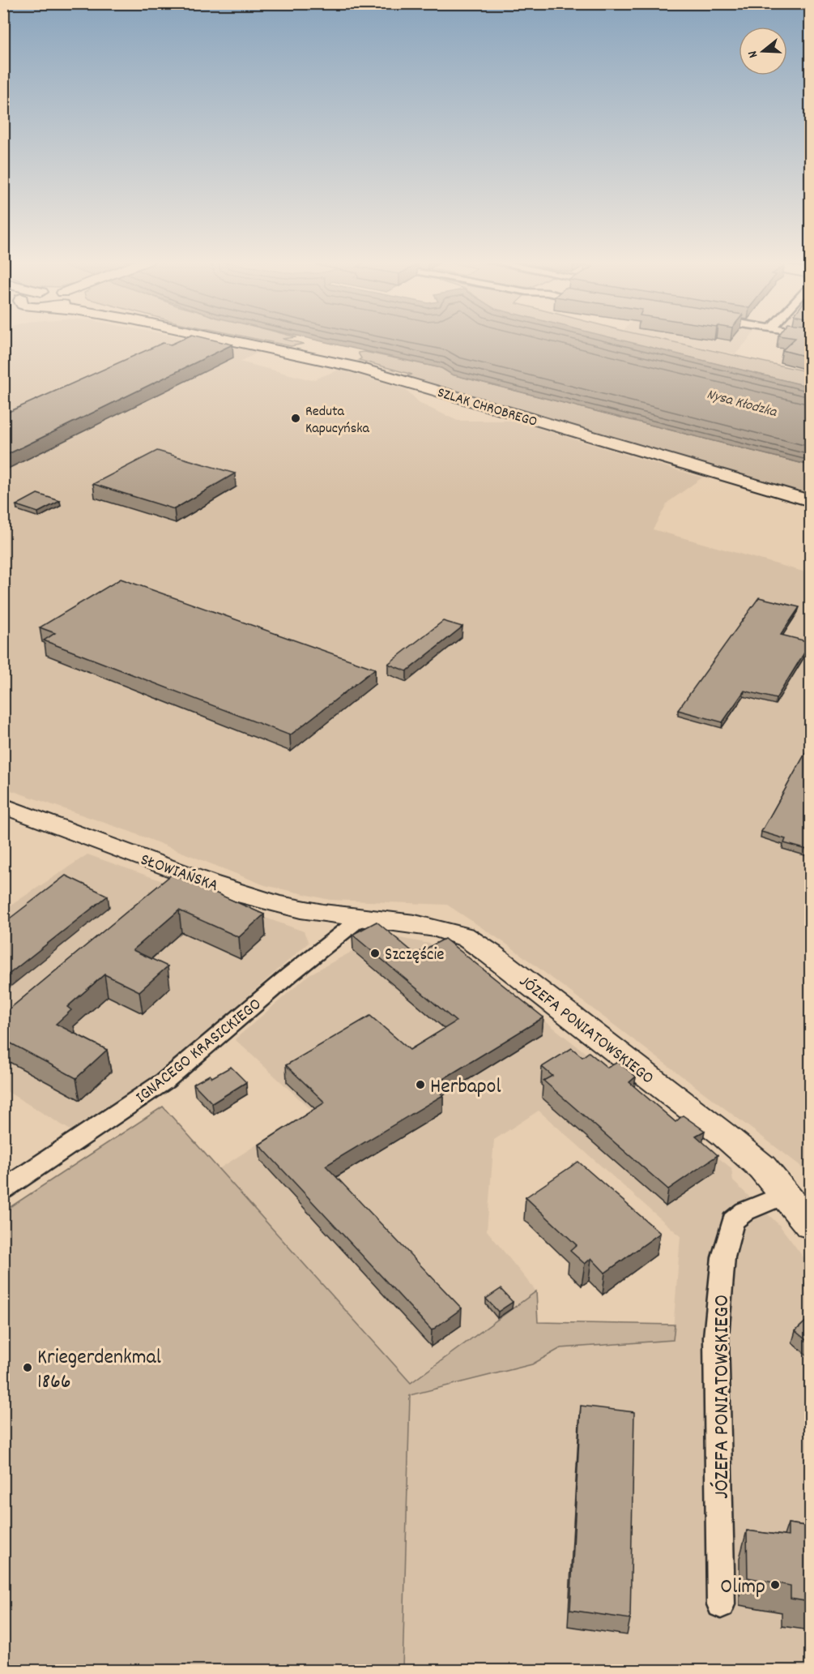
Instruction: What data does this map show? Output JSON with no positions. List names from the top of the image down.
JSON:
{
  "streets": {
    "main road": ["SZLAK CHROBREGO", "SŁOWIAŃSKA", "JÓZEFA PONIATOWSKIEGO"],
    "street": ["IGNACEGO KRASICKIEGO"]
  },
  "crossings": [
    ["SŁOWIAŃSKA", "JÓZEFA PONIATOWSKIEGO"],
    ["SŁOWIAŃSKA", "IGNACEGO KRASICKIEGO"],
    ["JÓZEFA PONIATOWSKIEGO", "IGNACEGO KRASICKIEGO"]
  ],
  "water": ["Nysa Kłodzka"],
  "places": [
    "Reduta Kapucyńska",
    "Szczęście",
    "Herbapol",
    "Kriegerdenkmal 1866",
    "Olimp"
  ],
  "north": "left"
}
